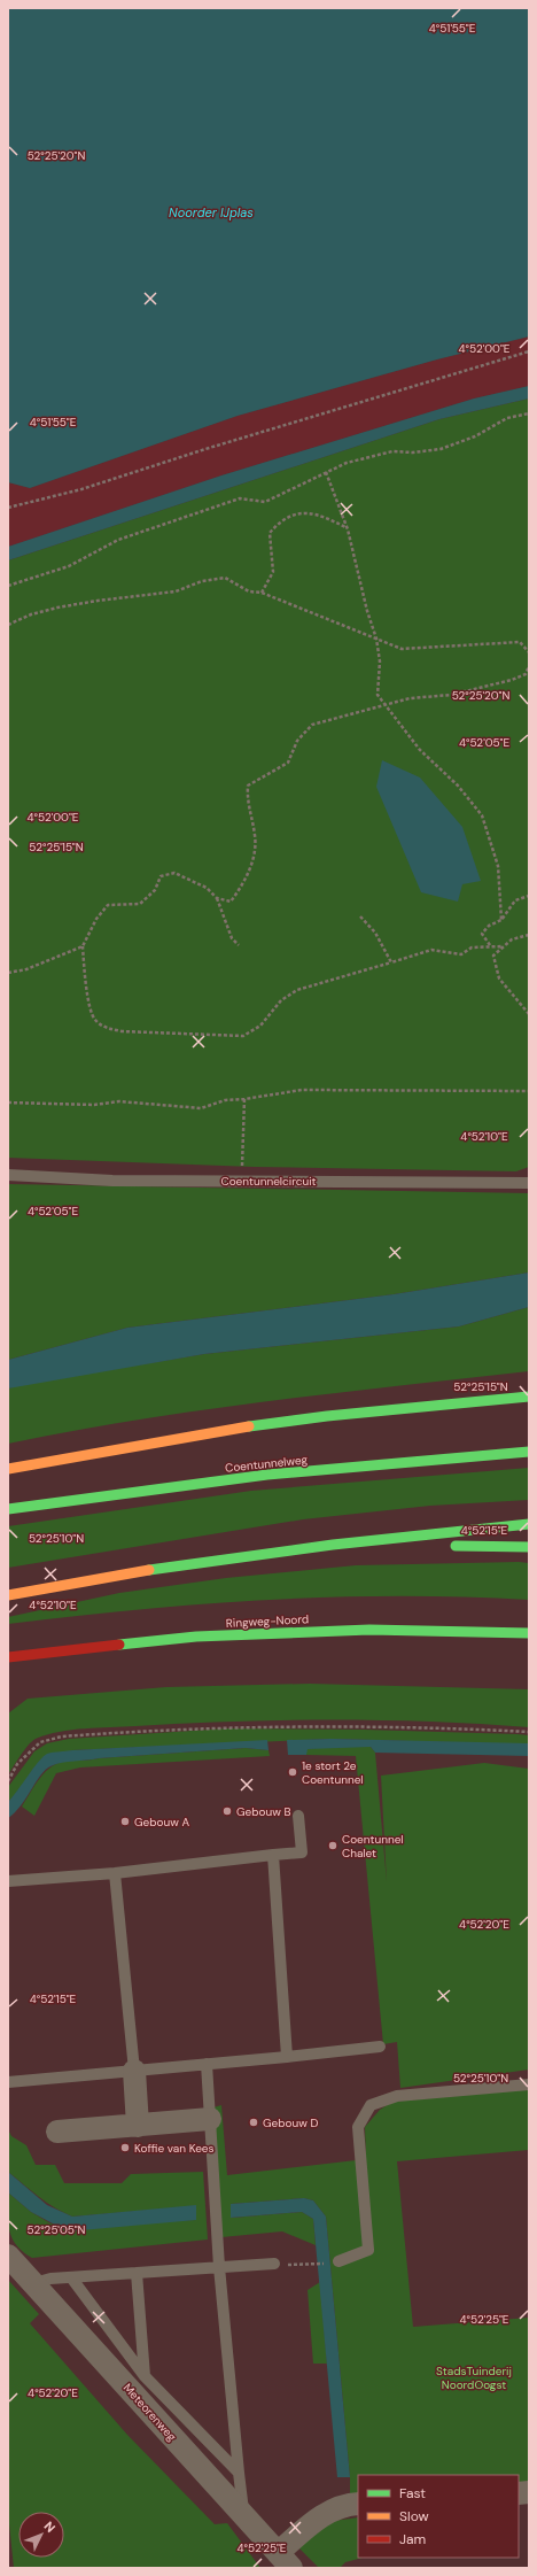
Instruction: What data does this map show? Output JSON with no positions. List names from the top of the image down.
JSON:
{
  "streets": {
    "highway": ["Coentunnelweg", "Ringweg-Noord"],
    "street": ["Meteorenweg"],
    "lane": ["Coentunnelcircuit"]
  },
  "water": ["Noorder IJplas"],
  "parks": ["StadsTuinderij NoordOogst"],
  "places": [
    "1e stort 2e Coentunnel",
    "Gebouw B",
    "Gebouw A",
    "Coentunnel Chalet",
    "Gebouw D",
    "Koffie van Kees"
  ],
  "legend": ["Fast", "Slow", "Jam"],
  "north": "top right",
  "coordinates": [
    "4°51'55\"E",
    "52°25'20\"N",
    "4°52'00\"E",
    "4°52'05\"E",
    "52°25'15\"N",
    "4°52'10\"E",
    "4°52'15\"E",
    "52°25'10\"N",
    "4°52'20\"E",
    "52°25'05\"N",
    "4°52'25\"E"
  ]
}
